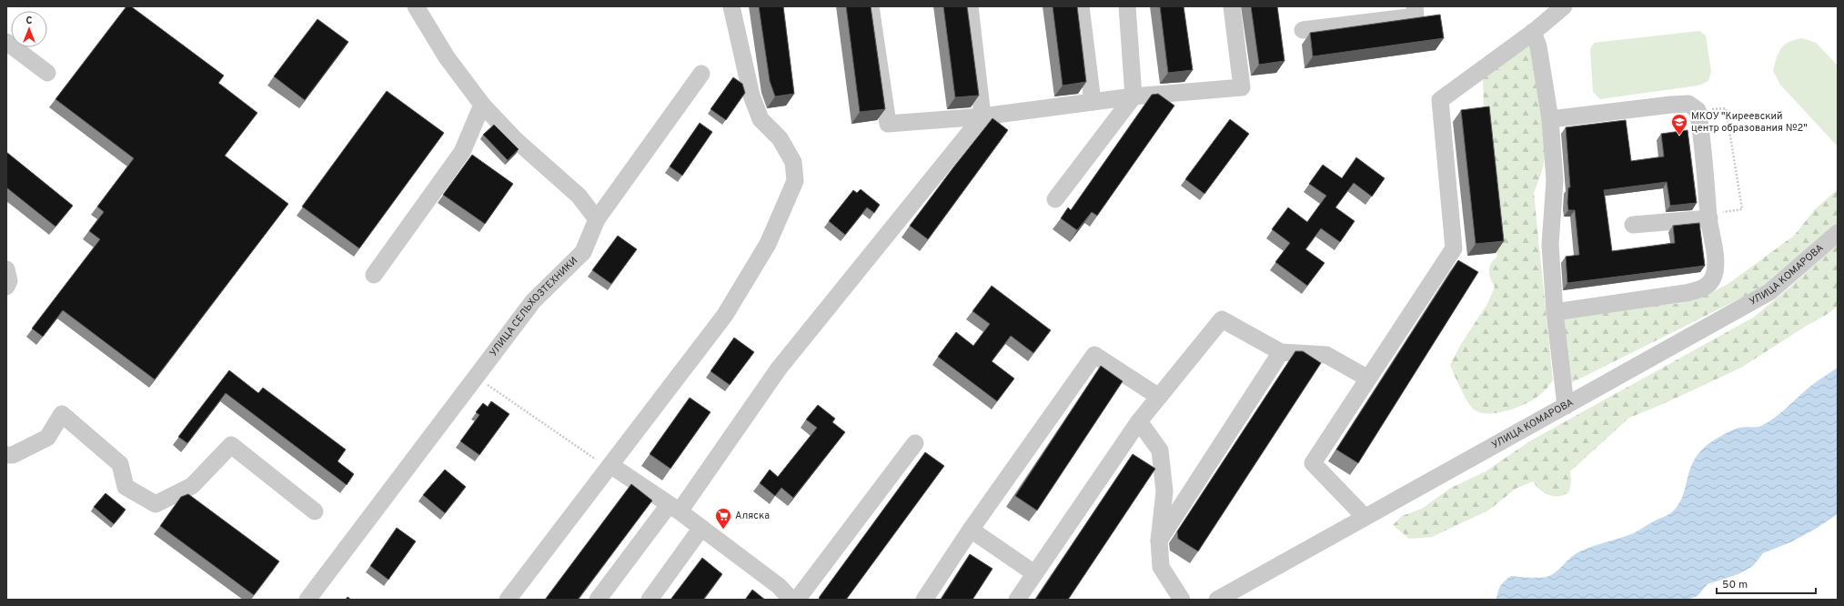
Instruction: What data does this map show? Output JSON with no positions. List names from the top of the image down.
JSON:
{
  "streets": {
    "street": ["УЛИЦА КОМАРОВА", "УЛИЦА СЕЛЬХОЗТЕХНИКИ"]
  },
  "places": {
    "school or university": ["МКОУ \"Киреевский центр образования №2\""],
    "supermarket": ["Аляска"]
  },
  "scale_bar": "50 m",
  "north": "top"
}
